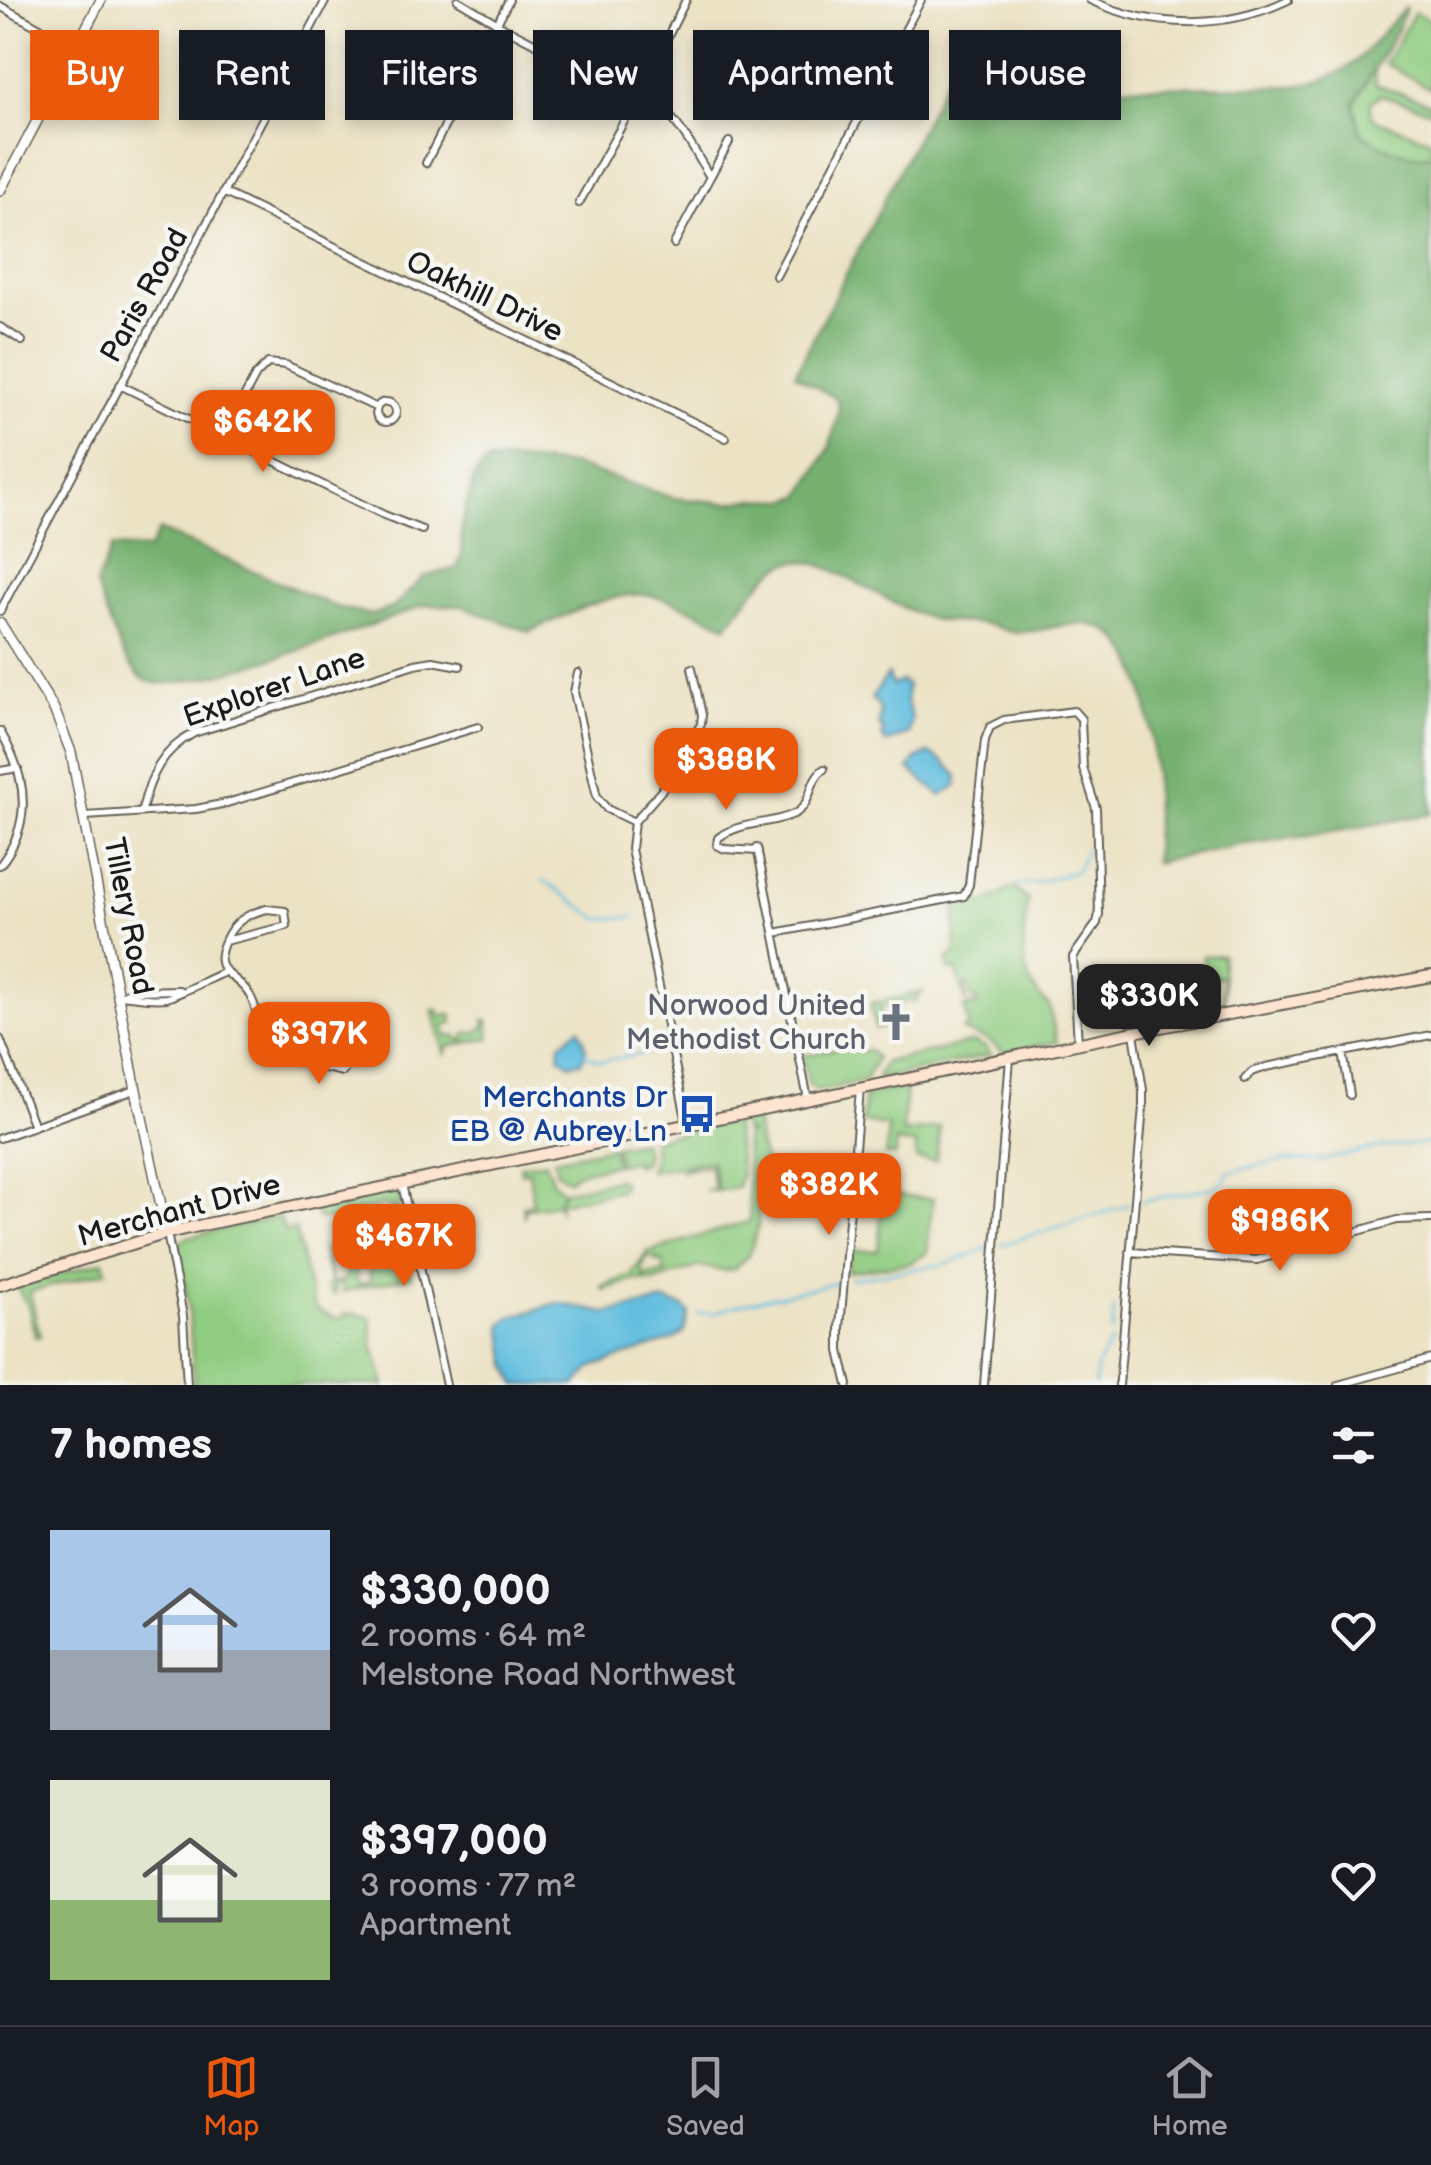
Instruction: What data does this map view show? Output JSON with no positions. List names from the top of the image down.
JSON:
{
  "streets": {
    "main road": ["Merchant Drive"],
    "street": [
      "Paris Road",
      "Oakhill Drive",
      "Explorer Lane",
      "Tillery Road"
    ]
  },
  "crossings": [
    ["Paris Road", "Oakhill Drive"],
    ["Tillery Road", "Merchant Drive"]
  ],
  "places": {
    "church": ["Norwood United Methodist Church"],
    "bus stop": ["Merchants Dr EB @ Aubrey Ln"]
  },
  "page": {
    "chip": [
      "Buy",
      "Rent",
      "Filters",
      "New",
      "Apartment",
      "House"
    ],
    "price": [
      "$642K",
      "$388K",
      "$330K",
      "$397K",
      "$382K",
      "$986K",
      "$467K"
    ],
    "heading": "7 homes",
    "list": [
      {
        "name": "$330,000",
        "note": "2 rooms · 64 m² · Melstone Road Northwest"
      },
      {
        "name": "$397,000",
        "note": "3 rooms · 77 m² · Apartment"
      }
    ],
    "tabs": ["Map", "Saved", "Home"]
  }
}
